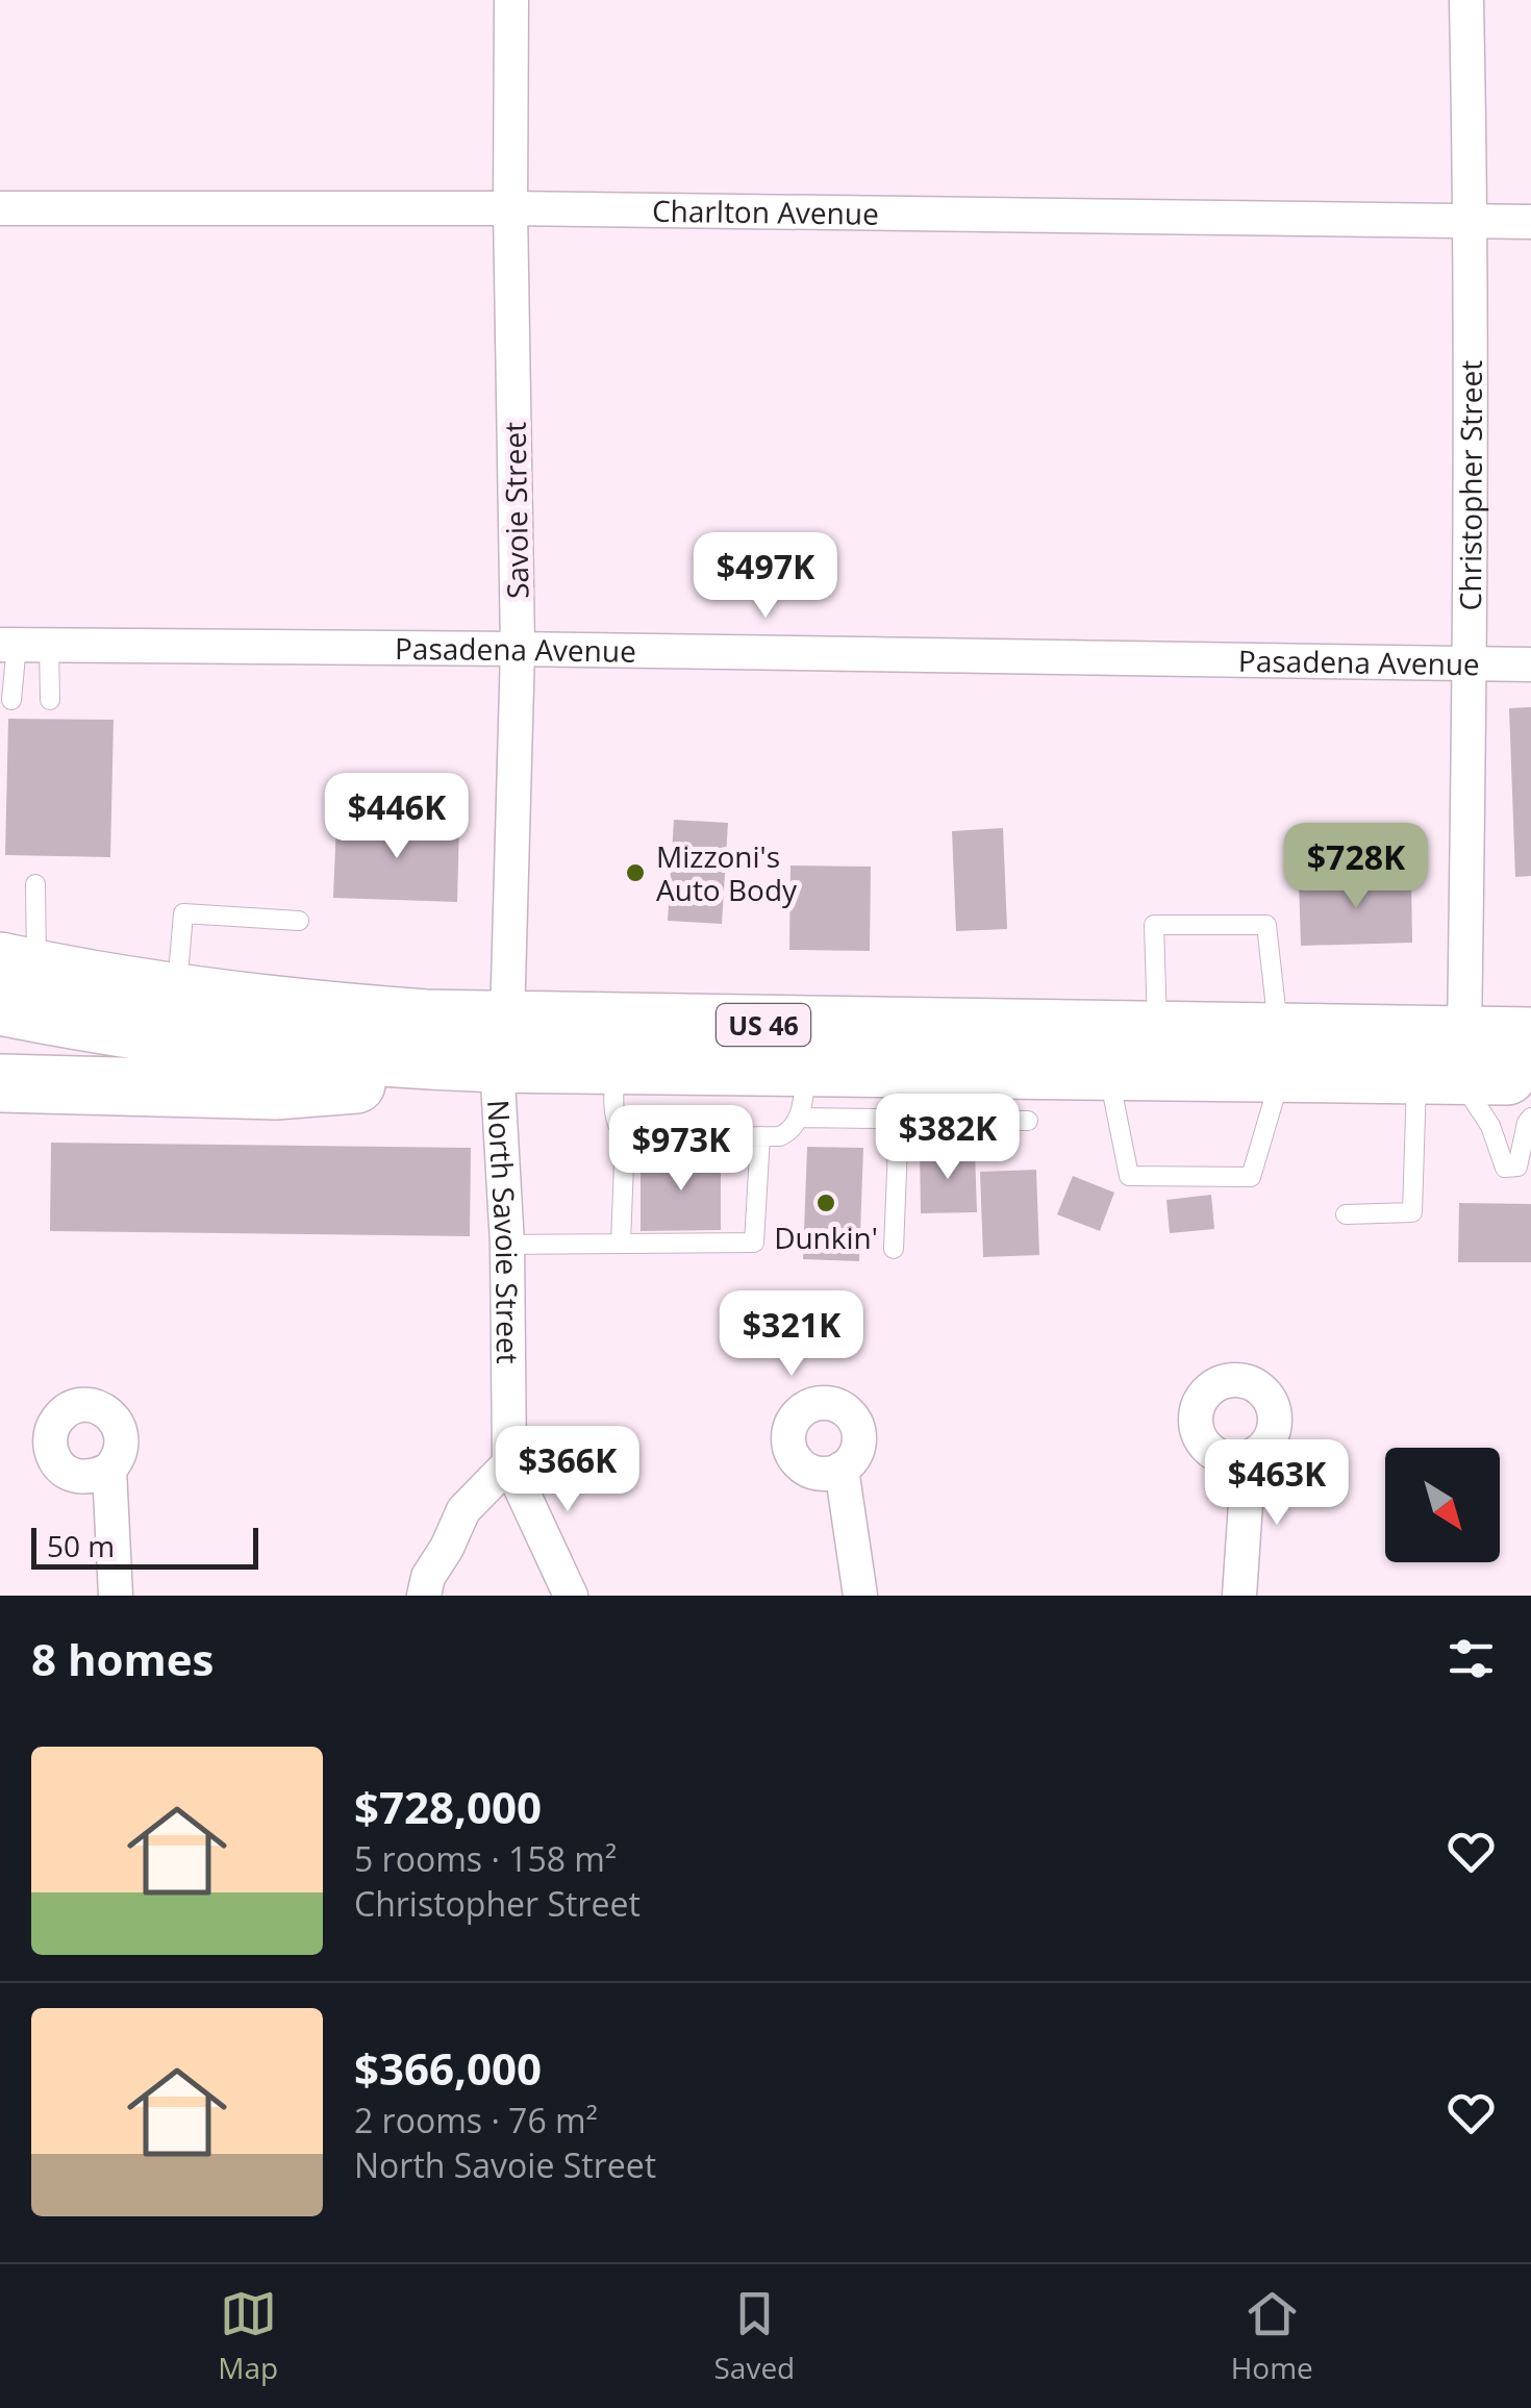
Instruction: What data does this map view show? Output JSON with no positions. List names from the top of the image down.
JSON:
{
  "streets": {
    "highway": ["US 46"],
    "street": [
      "Charlton Avenue",
      "Christopher Street",
      "Savoie Street",
      "Pasadena Avenue",
      "North Savoie Street"
    ]
  },
  "crossings": [
    ["Charlton Avenue", "Christopher Street"],
    ["Charlton Avenue", "Savoie Street"],
    ["Christopher Street", "Pasadena Avenue"],
    ["Christopher Street", "US 46"],
    ["Savoie Street", "Pasadena Avenue"],
    ["Savoie Street", "US 46"],
    ["Savoie Street", "North Savoie Street"],
    ["US 46", "North Savoie Street"]
  ],
  "places": ["Mizzoni's Auto Body", "Dunkin'"],
  "scale_bar": "50 m",
  "north": "bottom right",
  "page": {
    "price": [
      "$497K",
      "$446K",
      "$728K",
      "$382K",
      "$973K",
      "$321K",
      "$366K",
      "$463K"
    ],
    "scale": "50 m",
    "heading": "8 homes",
    "list": [
      {
        "name": "$728,000",
        "note": "5 rooms · 158 m² · Christopher Street"
      },
      {
        "name": "$366,000",
        "note": "2 rooms · 76 m² · North Savoie Street"
      }
    ],
    "tabs": ["Map", "Saved", "Home"]
  }
}
